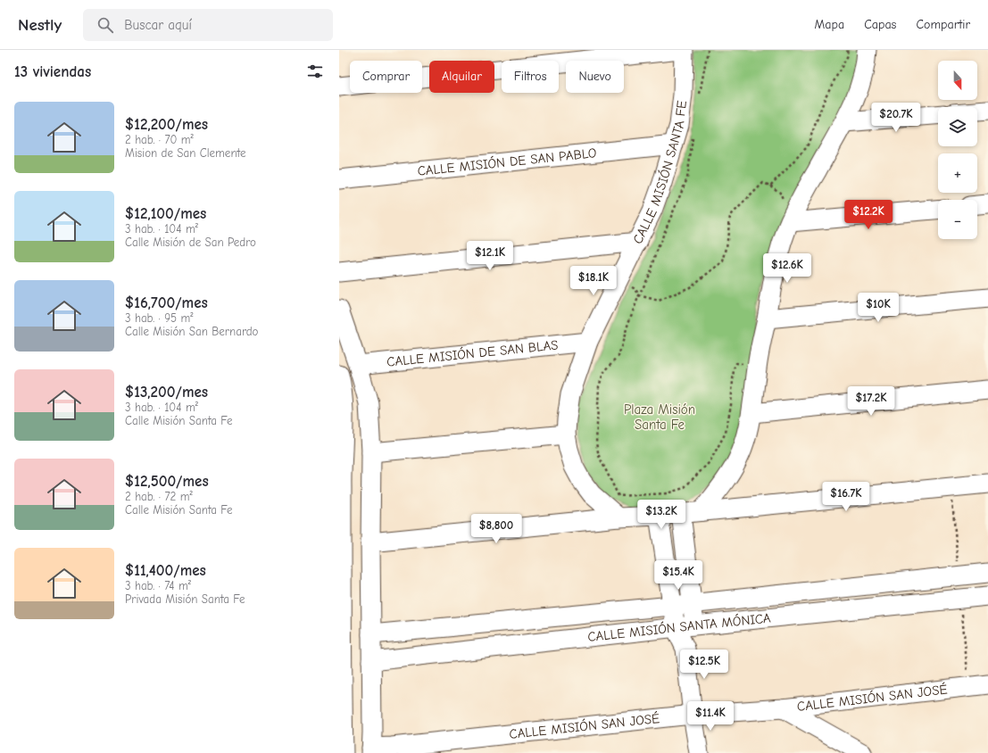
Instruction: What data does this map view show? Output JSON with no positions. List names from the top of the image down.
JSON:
{
  "streets": {
    "street": [
      "CALLE MISIÓN DE SAN PABLO",
      "CALLE MISIÓN SANTA FE",
      "CALLE MISIÓN DE SAN BLAS",
      "CALLE MISIÓN SANTA MÓNICA",
      "CALLE MISIÓN SAN JOSÉ"
    ]
  },
  "crossings": [
    ["CALLE MISIÓN DE SAN PABLO", "CALLE MISIÓN SANTA FE"],
    ["CALLE MISIÓN SANTA FE", "CALLE MISIÓN DE SAN BLAS"]
  ],
  "parks": ["Plaza Misión Santa Fe"],
  "north": "bottom",
  "page": {
    "header": "Nestly",
    "search": "Buscar aquí",
    "nav": ["Mapa", "Capas", "Compartir"],
    "heading": "13 viviendas",
    "map_buttons": ["+", "−"],
    "chip": [
      "Comprar",
      "Alquilar",
      "Filtros",
      "Nuevo"
    ],
    "list": [
      {
        "name": "$12,200/mes",
        "note": "2 hab. · 70 m² · Mision de San Clemente"
      },
      {
        "name": "$12,100/mes",
        "note": "3 hab. · 104 m² · Calle Misión de San Pedro"
      },
      {
        "name": "$16,700/mes",
        "note": "3 hab. · 95 m² · Calle Misión San Bernardo"
      },
      {
        "name": "$13,200/mes",
        "note": "3 hab. · 104 m² · Calle Misión Santa Fe"
      },
      {
        "name": "$12,500/mes",
        "note": "2 hab. · 72 m² · Calle Misión Santa Fe"
      },
      {
        "name": "$11,400/mes",
        "note": "3 hab. · 74 m² · Privada Misión Santa Fe"
      }
    ],
    "price": [
      "$20.7K",
      "$12.2K",
      "$12.1K",
      "$12.6K",
      "$18.1K",
      "$10K",
      "$17.2K",
      "$16.7K",
      "$13.2K",
      "$8,800",
      "$15.4K",
      "$12.5K",
      "$11.4K"
    ]
  }
}
